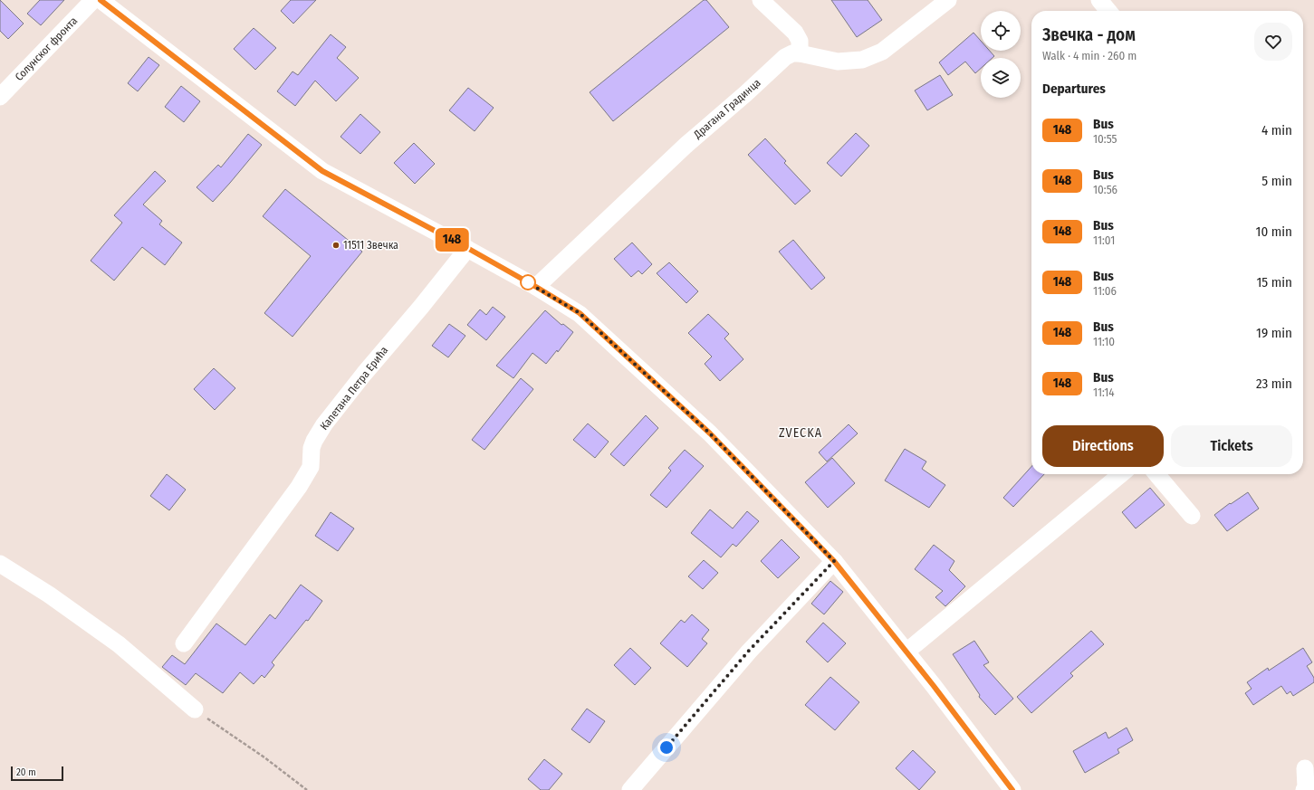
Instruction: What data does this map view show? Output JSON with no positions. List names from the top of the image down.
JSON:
{
  "streets": {
    "street": ["Солунског фронта", "Драгана Градинца", "Капетана Петра Ерића"]
  },
  "districts": ["ZVECKA"],
  "places": ["11511 Звечка"],
  "lines": ["bus line 148"],
  "scale_bar": "20 m",
  "page": {
    "on_map": "148",
    "heading": [
      ["Звечка - дом", "Walk · 4 min · 260 m"],
      "Departures"
    ],
    "list": [
      {
        "mark": "148",
        "name": "Bus",
        "note": "10:55",
        "value": "4 min"
      },
      {
        "mark": "148",
        "name": "Bus",
        "note": "10:56",
        "value": "5 min"
      },
      {
        "mark": "148",
        "name": "Bus",
        "note": "11:01",
        "value": "10 min"
      },
      {
        "mark": "148",
        "name": "Bus",
        "note": "11:06",
        "value": "15 min"
      },
      {
        "mark": "148",
        "name": "Bus",
        "note": "11:10",
        "value": "19 min"
      },
      {
        "mark": "148",
        "name": "Bus",
        "note": "11:14",
        "value": "23 min"
      }
    ],
    "buttons": ["Directions", "Tickets"],
    "scale": "20 m"
  }
}
